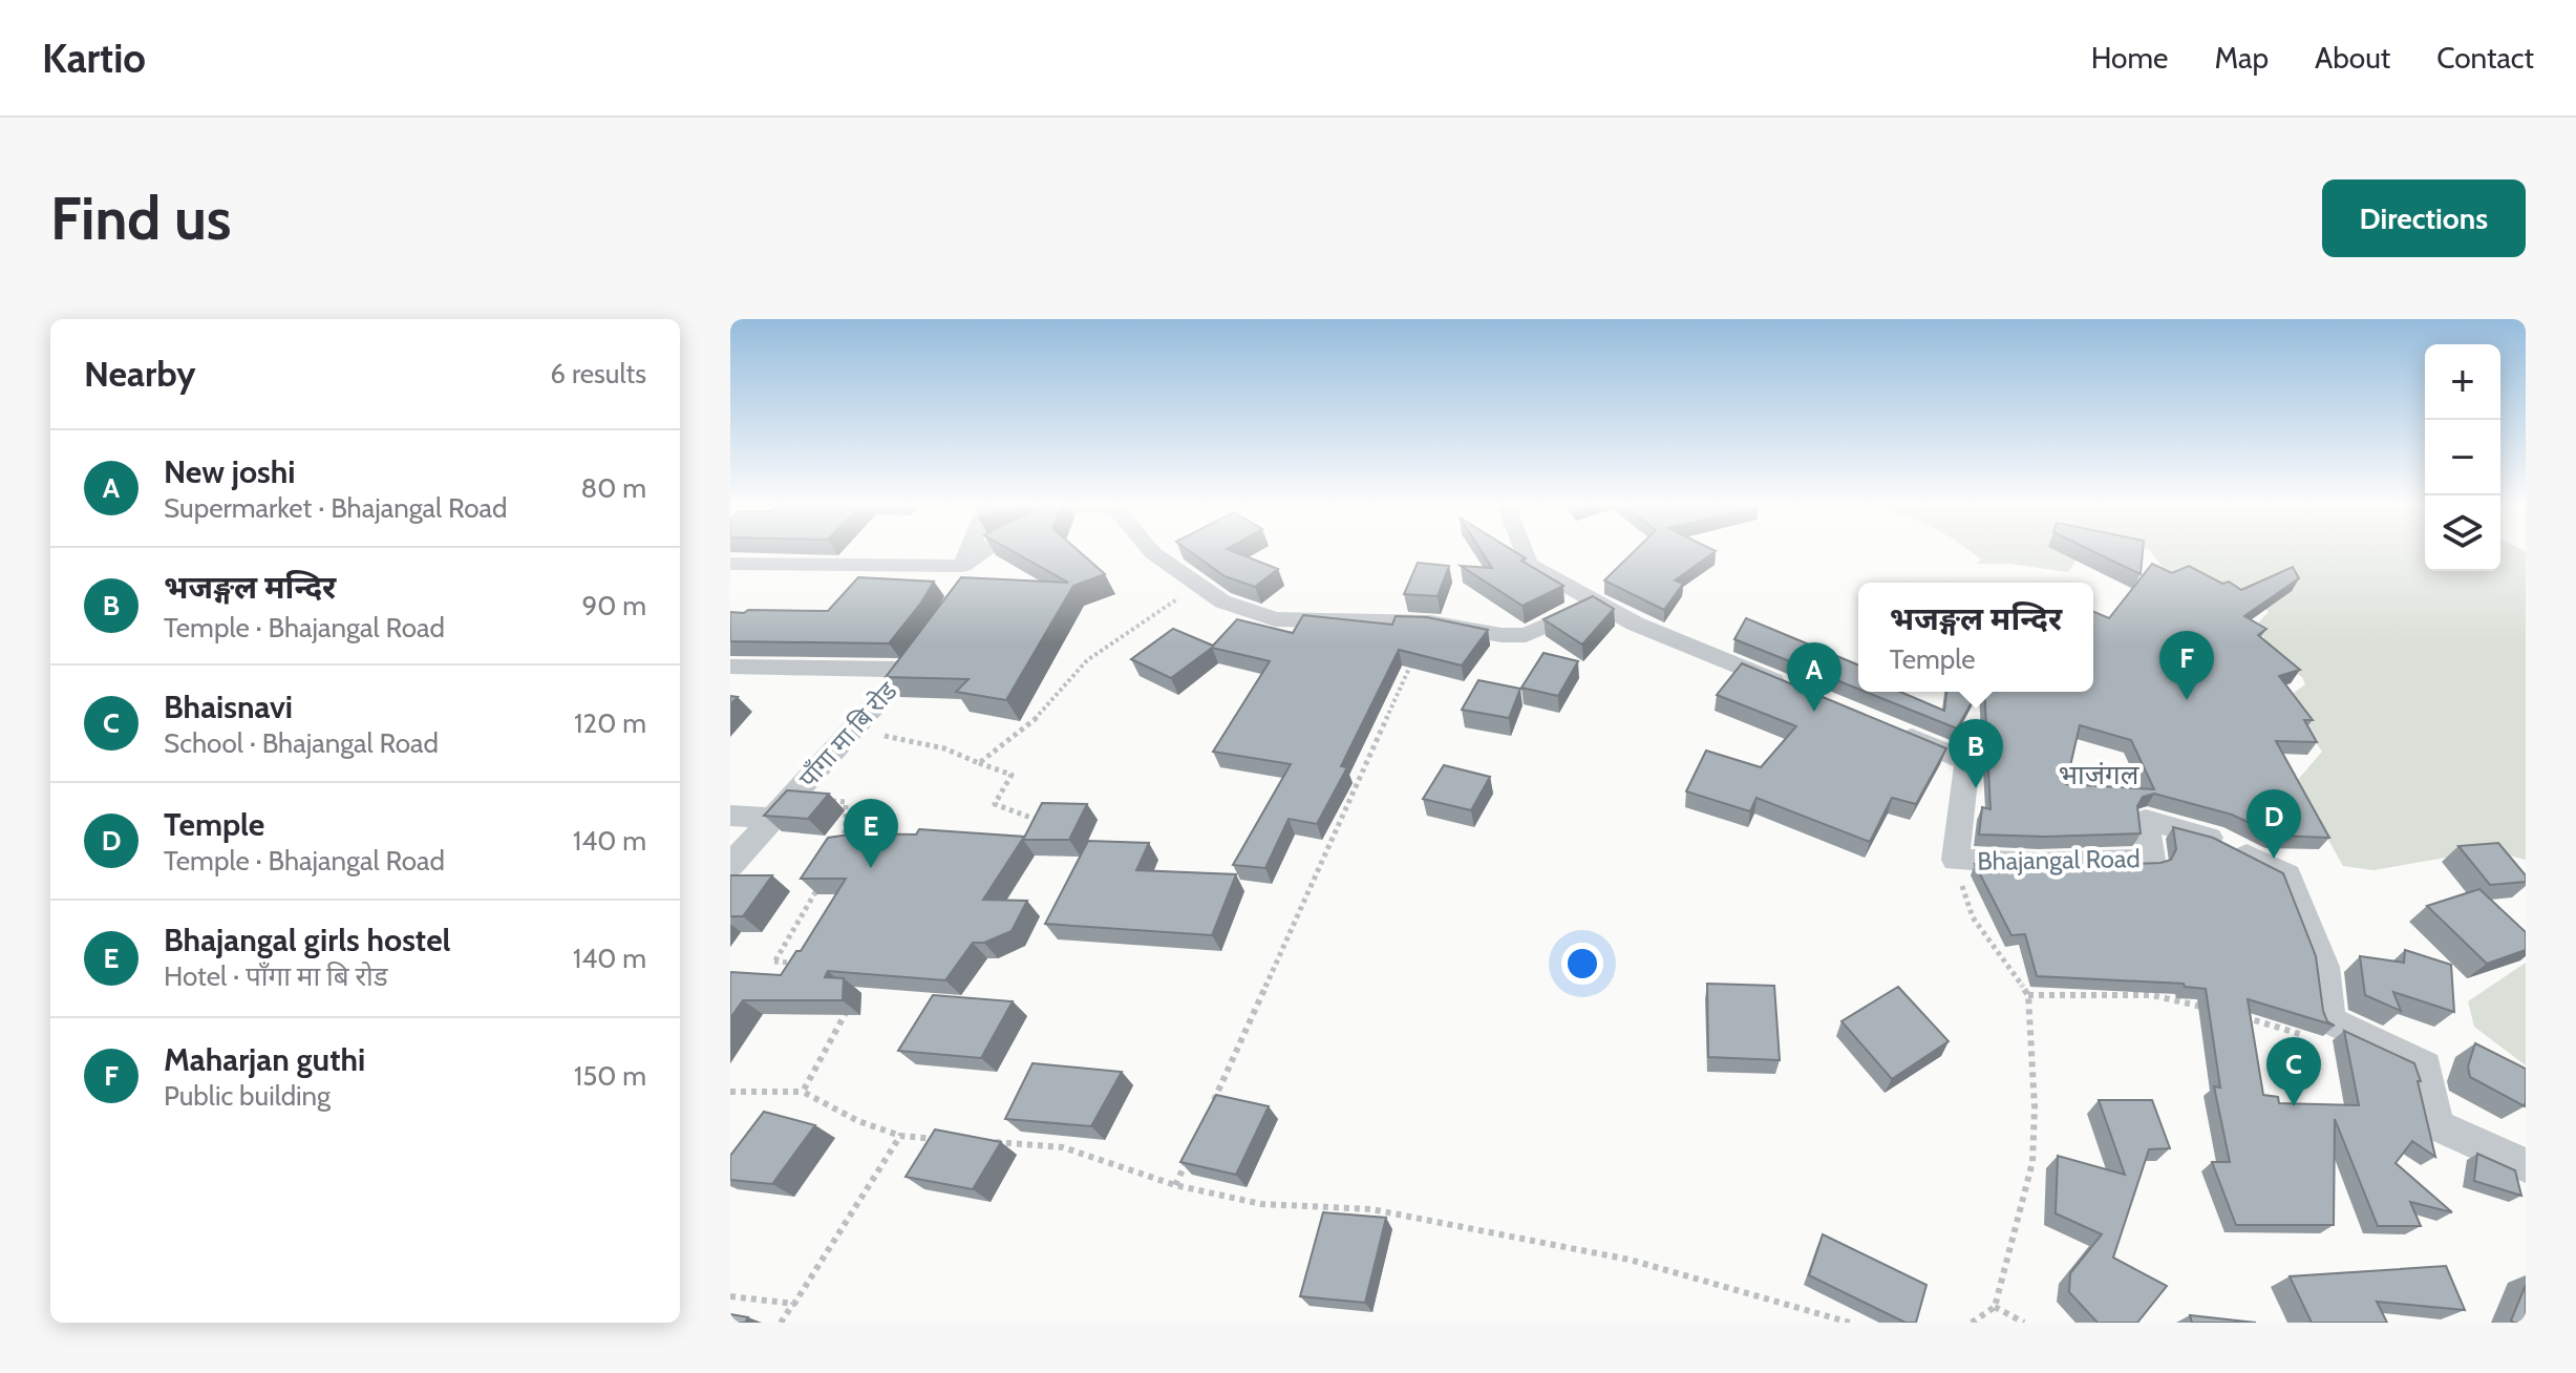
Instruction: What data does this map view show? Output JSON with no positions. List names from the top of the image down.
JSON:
{
  "streets": {
    "street": ["पाँगा मा बि रोड", "Bhajangal Road"]
  },
  "districts": ["भाजंगल"],
  "page": {
    "header": "Kartio",
    "nav": [
      "Home",
      "Map",
      "About",
      "Contact"
    ],
    "buttons": "Directions",
    "title": "Find us",
    "heading": ["Nearby", "6 results"],
    "map_buttons": ["+", "−"],
    "list": [
      {
        "mark": "A",
        "name": "New joshi",
        "note": "Supermarket · Bhajangal Road",
        "value": "80 m"
      },
      {
        "mark": "B",
        "name": "भजङ्गल मन्दिर",
        "note": "Temple · Bhajangal Road",
        "value": "90 m"
      },
      {
        "mark": "C",
        "name": "Bhaisnavi",
        "note": "School · Bhajangal Road",
        "value": "120 m"
      },
      {
        "mark": "D",
        "name": "Temple",
        "note": "Temple · Bhajangal Road",
        "value": "140 m"
      },
      {
        "mark": "E",
        "name": "Bhajangal girls hostel",
        "note": "Hotel · पाँगा मा बि रोड",
        "value": "140 m"
      },
      {
        "mark": "F",
        "name": "Maharjan guthi",
        "note": "Public building",
        "value": "150 m"
      }
    ],
    "popup": ["भजङ्गल मन्दिर", "Temple"],
    "pins": [
      "F",
      "A",
      "B",
      "D",
      "E",
      "C"
    ]
  }
}
